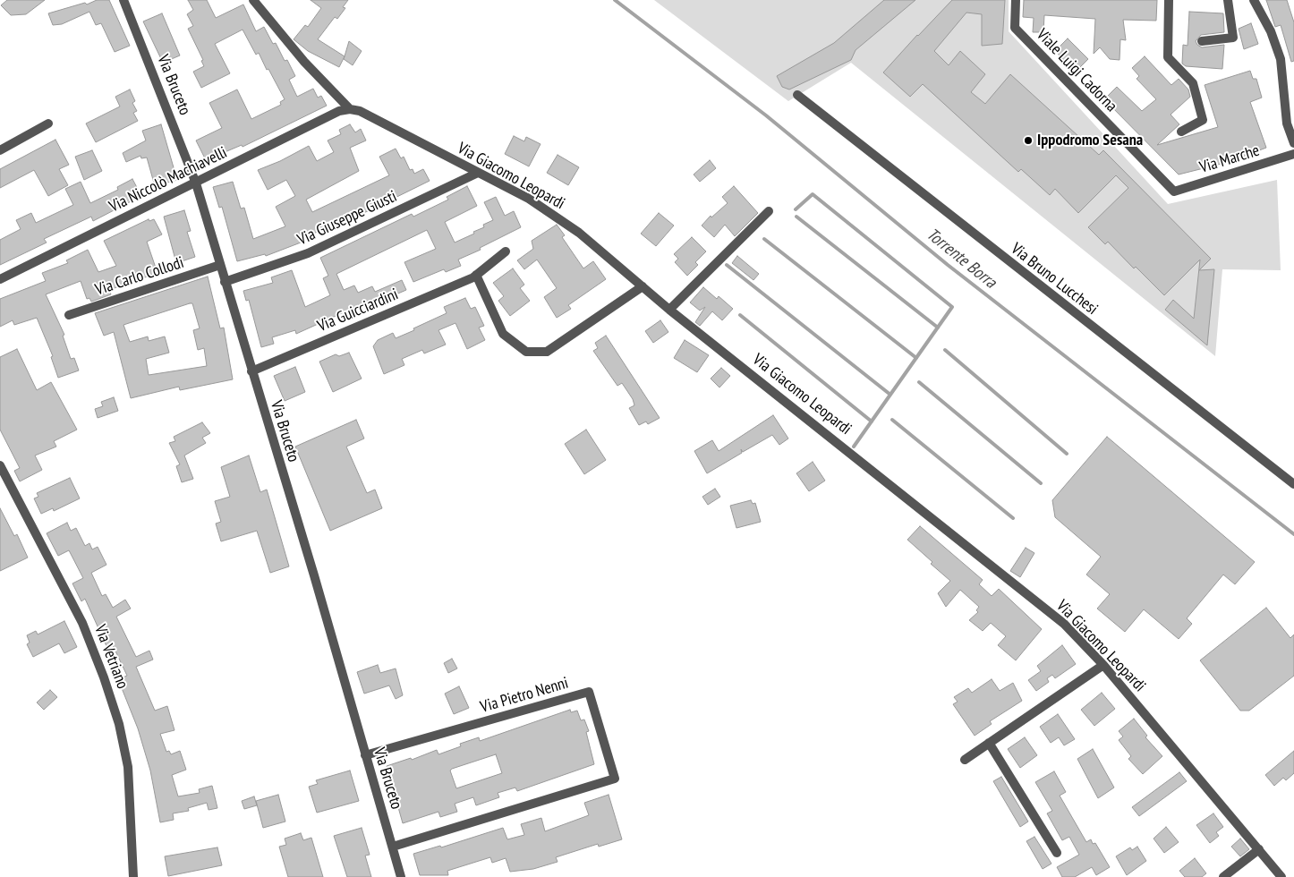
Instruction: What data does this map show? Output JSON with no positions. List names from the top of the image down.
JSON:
{
  "streets": {
    "street": [
      "Viale Luigi Cadorna",
      "Via Bruceto",
      "Via Marche",
      "Via Giacomo Leopardi",
      "Via Niccolò Machiavelli",
      "Via Giuseppe Giusti",
      "Via Carlo Collodi",
      "Via Bruno Lucchesi",
      "Via Guicciardini",
      "Via Vetriano",
      "Via Pietro Nenni"
    ]
  },
  "crossings": [
    ["Viale Luigi Cadorna", "Via Marche"],
    ["Via Bruceto", "Via Niccolò Machiavelli"],
    ["Via Bruceto", "Via Giuseppe Giusti"],
    ["Via Bruceto", "Via Carlo Collodi"],
    ["Via Bruceto", "Via Guicciardini"],
    ["Via Bruceto", "Via Pietro Nenni"],
    ["Via Giacomo Leopardi", "Via Niccolò Machiavelli"],
    ["Via Giacomo Leopardi", "Via Giuseppe Giusti"]
  ],
  "water": ["Torrente Borra"],
  "places": ["Ippodromo Sesana"]
}
